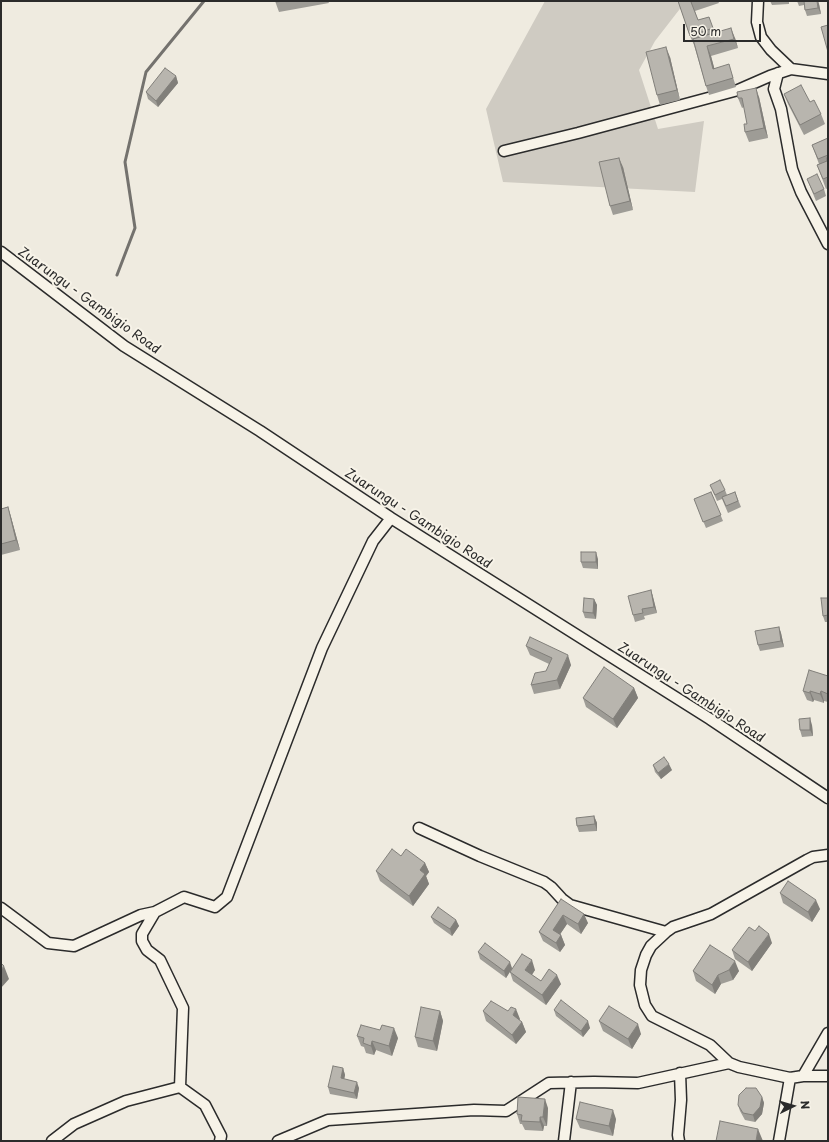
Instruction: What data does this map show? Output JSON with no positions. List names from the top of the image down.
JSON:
{
  "streets": {
    "street": ["Zuarungu - Gambigio Road"]
  },
  "scale_bar": "50 m",
  "north": "right"
}
